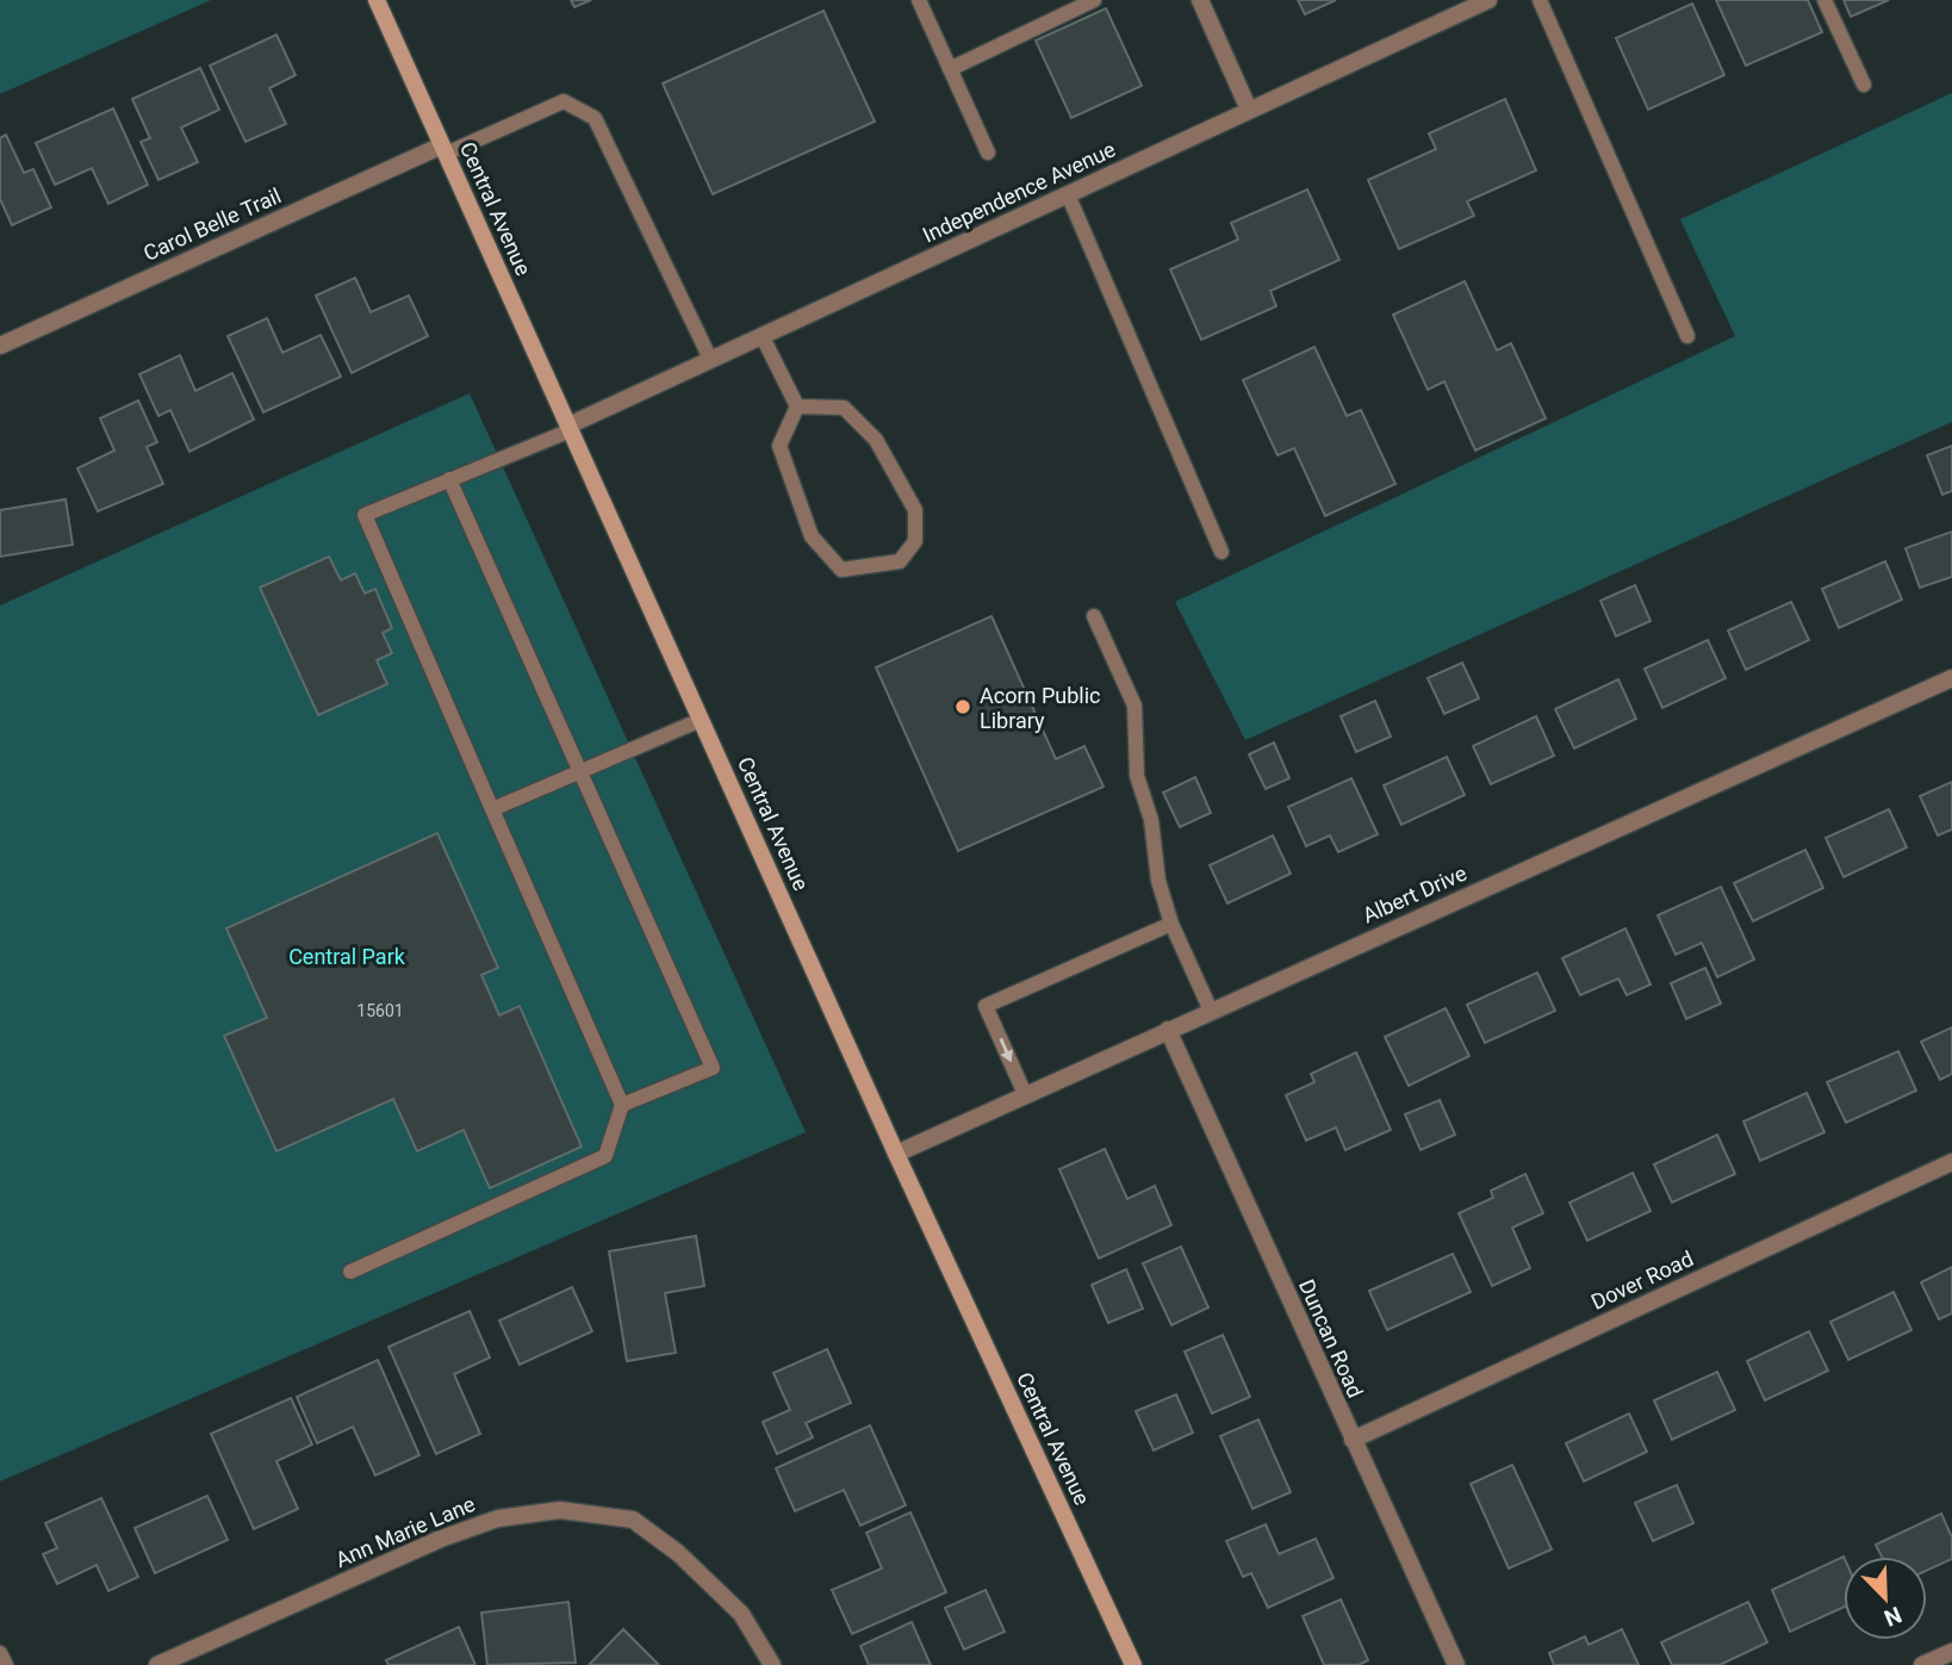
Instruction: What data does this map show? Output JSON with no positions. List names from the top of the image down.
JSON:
{
  "streets": {
    "street": [
      "Independence Avenue",
      "Central Avenue",
      "Carol Belle Trail",
      "Albert Drive",
      "Dover Road",
      "Duncan Road",
      "Ann Marie Lane"
    ]
  },
  "crossings": [
    ["Independence Avenue", "Central Avenue"],
    ["Central Avenue", "Carol Belle Trail"],
    ["Central Avenue", "Albert Drive"],
    ["Albert Drive", "Duncan Road"],
    ["Dover Road", "Duncan Road"]
  ],
  "parks": ["Central Park"],
  "places": ["Acorn Public Library"],
  "house_numbers": ["15601"],
  "north": "bottom right"
}
